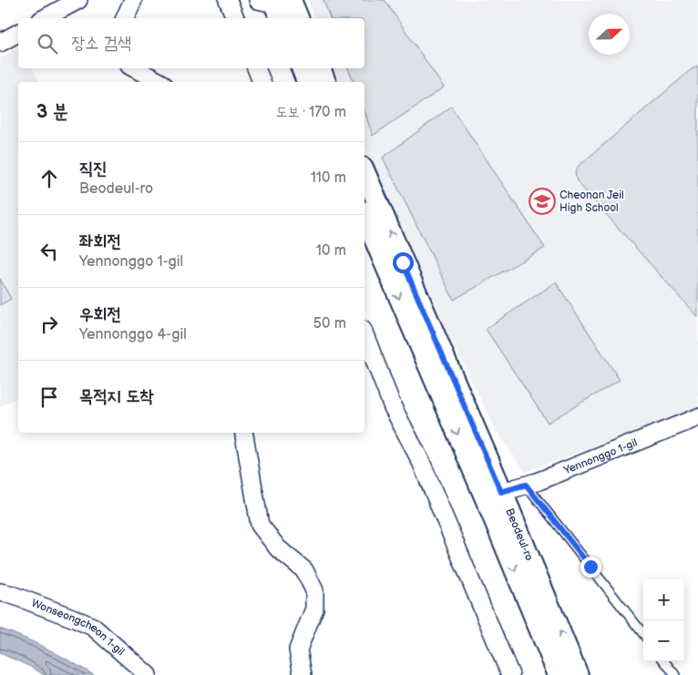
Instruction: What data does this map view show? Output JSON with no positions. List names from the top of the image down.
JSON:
{
  "streets": {
    "street": ["Yennonggo 1-gil", "Beodeul-ro", "Wonseongcheon 1-gil"]
  },
  "crossings": [
    ["Yennonggo 1-gil", "Beodeul-ro"]
  ],
  "places": {
    "school or university": ["Cheonan Jeil High School"]
  },
  "north": "right",
  "page": {
    "search": "장소 검색",
    "heading": ["3 분", "도보 · 170 m"],
    "list": [
      ["직진", "Beodeul-ro", "110 m"],
      ["좌회전", "Yennonggo 1-gil", "10 m"],
      ["우회전", "Yennonggo 4-gil", "50 m"],
      "목적지 도착"
    ],
    "map_buttons": ["+", "−"]
  }
}
